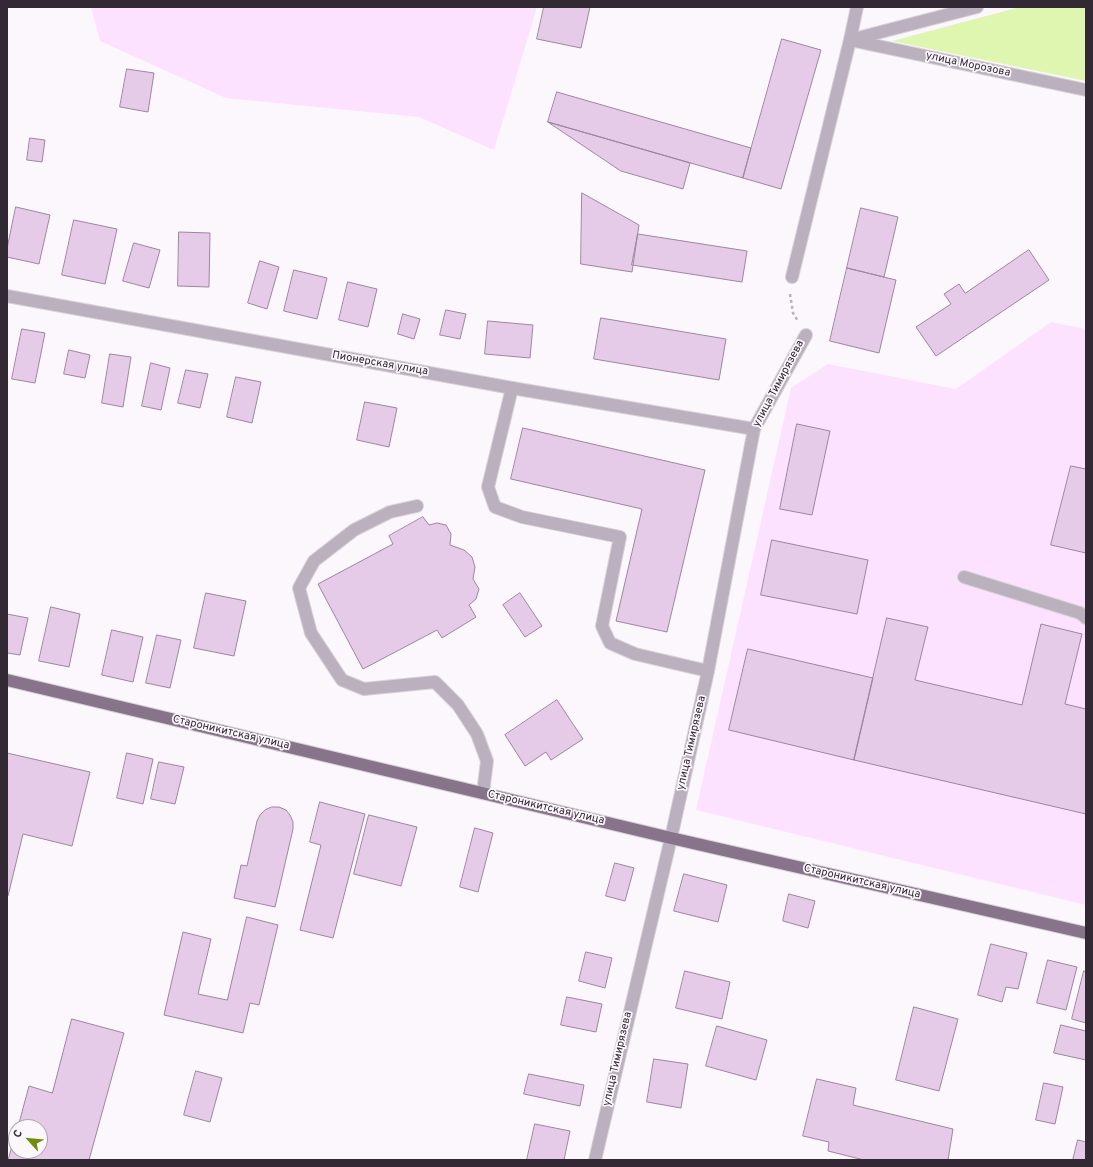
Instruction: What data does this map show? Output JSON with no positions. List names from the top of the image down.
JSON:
{
  "streets": {
    "main road": ["Староникитская улица"],
    "street": ["улица Морозова", "Пионерская улица", "улица Тимирязева"]
  },
  "crossings": [
    ["Пионерская улица", "улица Тимирязева"],
    ["улица Тимирязева", "Староникитская улица"]
  ],
  "north": "top left"
}
